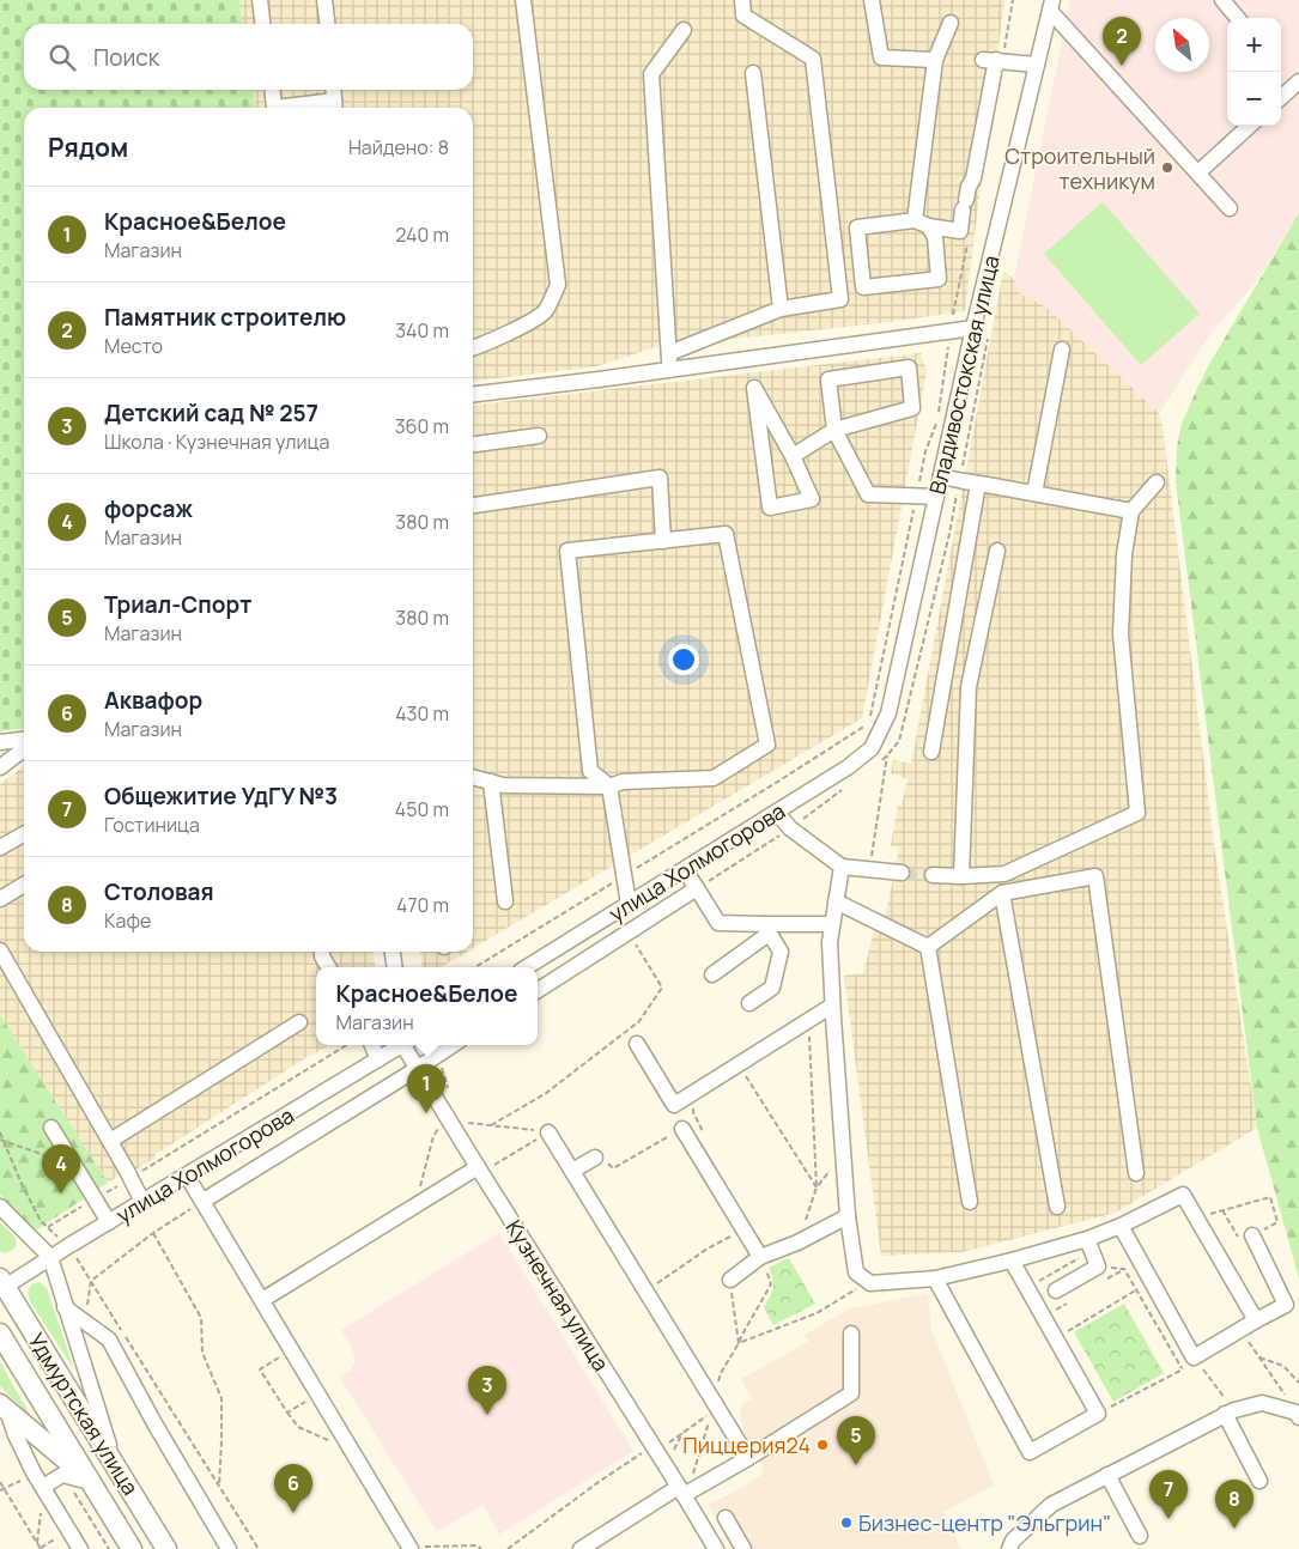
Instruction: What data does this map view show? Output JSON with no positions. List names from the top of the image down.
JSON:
{
  "streets": {
    "main road": ["Удмуртская улица"],
    "street": ["Владивостокская улица", "улица Холмогорова", "Кузнечная улица"]
  },
  "crossings": [
    ["Владивостокская улица", "улица Холмогорова"],
    ["улица Холмогорова", "Удмуртская улица"]
  ],
  "places": ["Строительный техникум", "Пиццерия24", "Бизнес-центр \"Эльгрин\""],
  "north": "top left",
  "page": {
    "pins": [
      "2",
      "1",
      "4",
      "3",
      "5",
      "6",
      "7",
      "8"
    ],
    "map_buttons": ["+", "−"],
    "search": "Поиск",
    "heading": ["Рядом", "Найдено: 8"],
    "list": [
      {
        "mark": "1",
        "name": "Красное&Белое",
        "note": "Магазин",
        "value": "240 m"
      },
      {
        "mark": "2",
        "name": "Памятник строителю",
        "note": "Место",
        "value": "340 m"
      },
      {
        "mark": "3",
        "name": "Детский сад № 257",
        "note": "Школа · Кузнечная улица",
        "value": "360 m"
      },
      {
        "mark": "4",
        "name": "форсаж",
        "note": "Магазин",
        "value": "380 m"
      },
      {
        "mark": "5",
        "name": "Триал-Спорт",
        "note": "Магазин",
        "value": "380 m"
      },
      {
        "mark": "6",
        "name": "Аквафор",
        "note": "Магазин",
        "value": "430 m"
      },
      {
        "mark": "7",
        "name": "Общежитие УдГУ №3",
        "note": "Гостиница",
        "value": "450 m"
      },
      {
        "mark": "8",
        "name": "Столовая",
        "note": "Кафе",
        "value": "470 m"
      }
    ],
    "popup": ["Красное&Белое", "Магазин"]
  }
}
